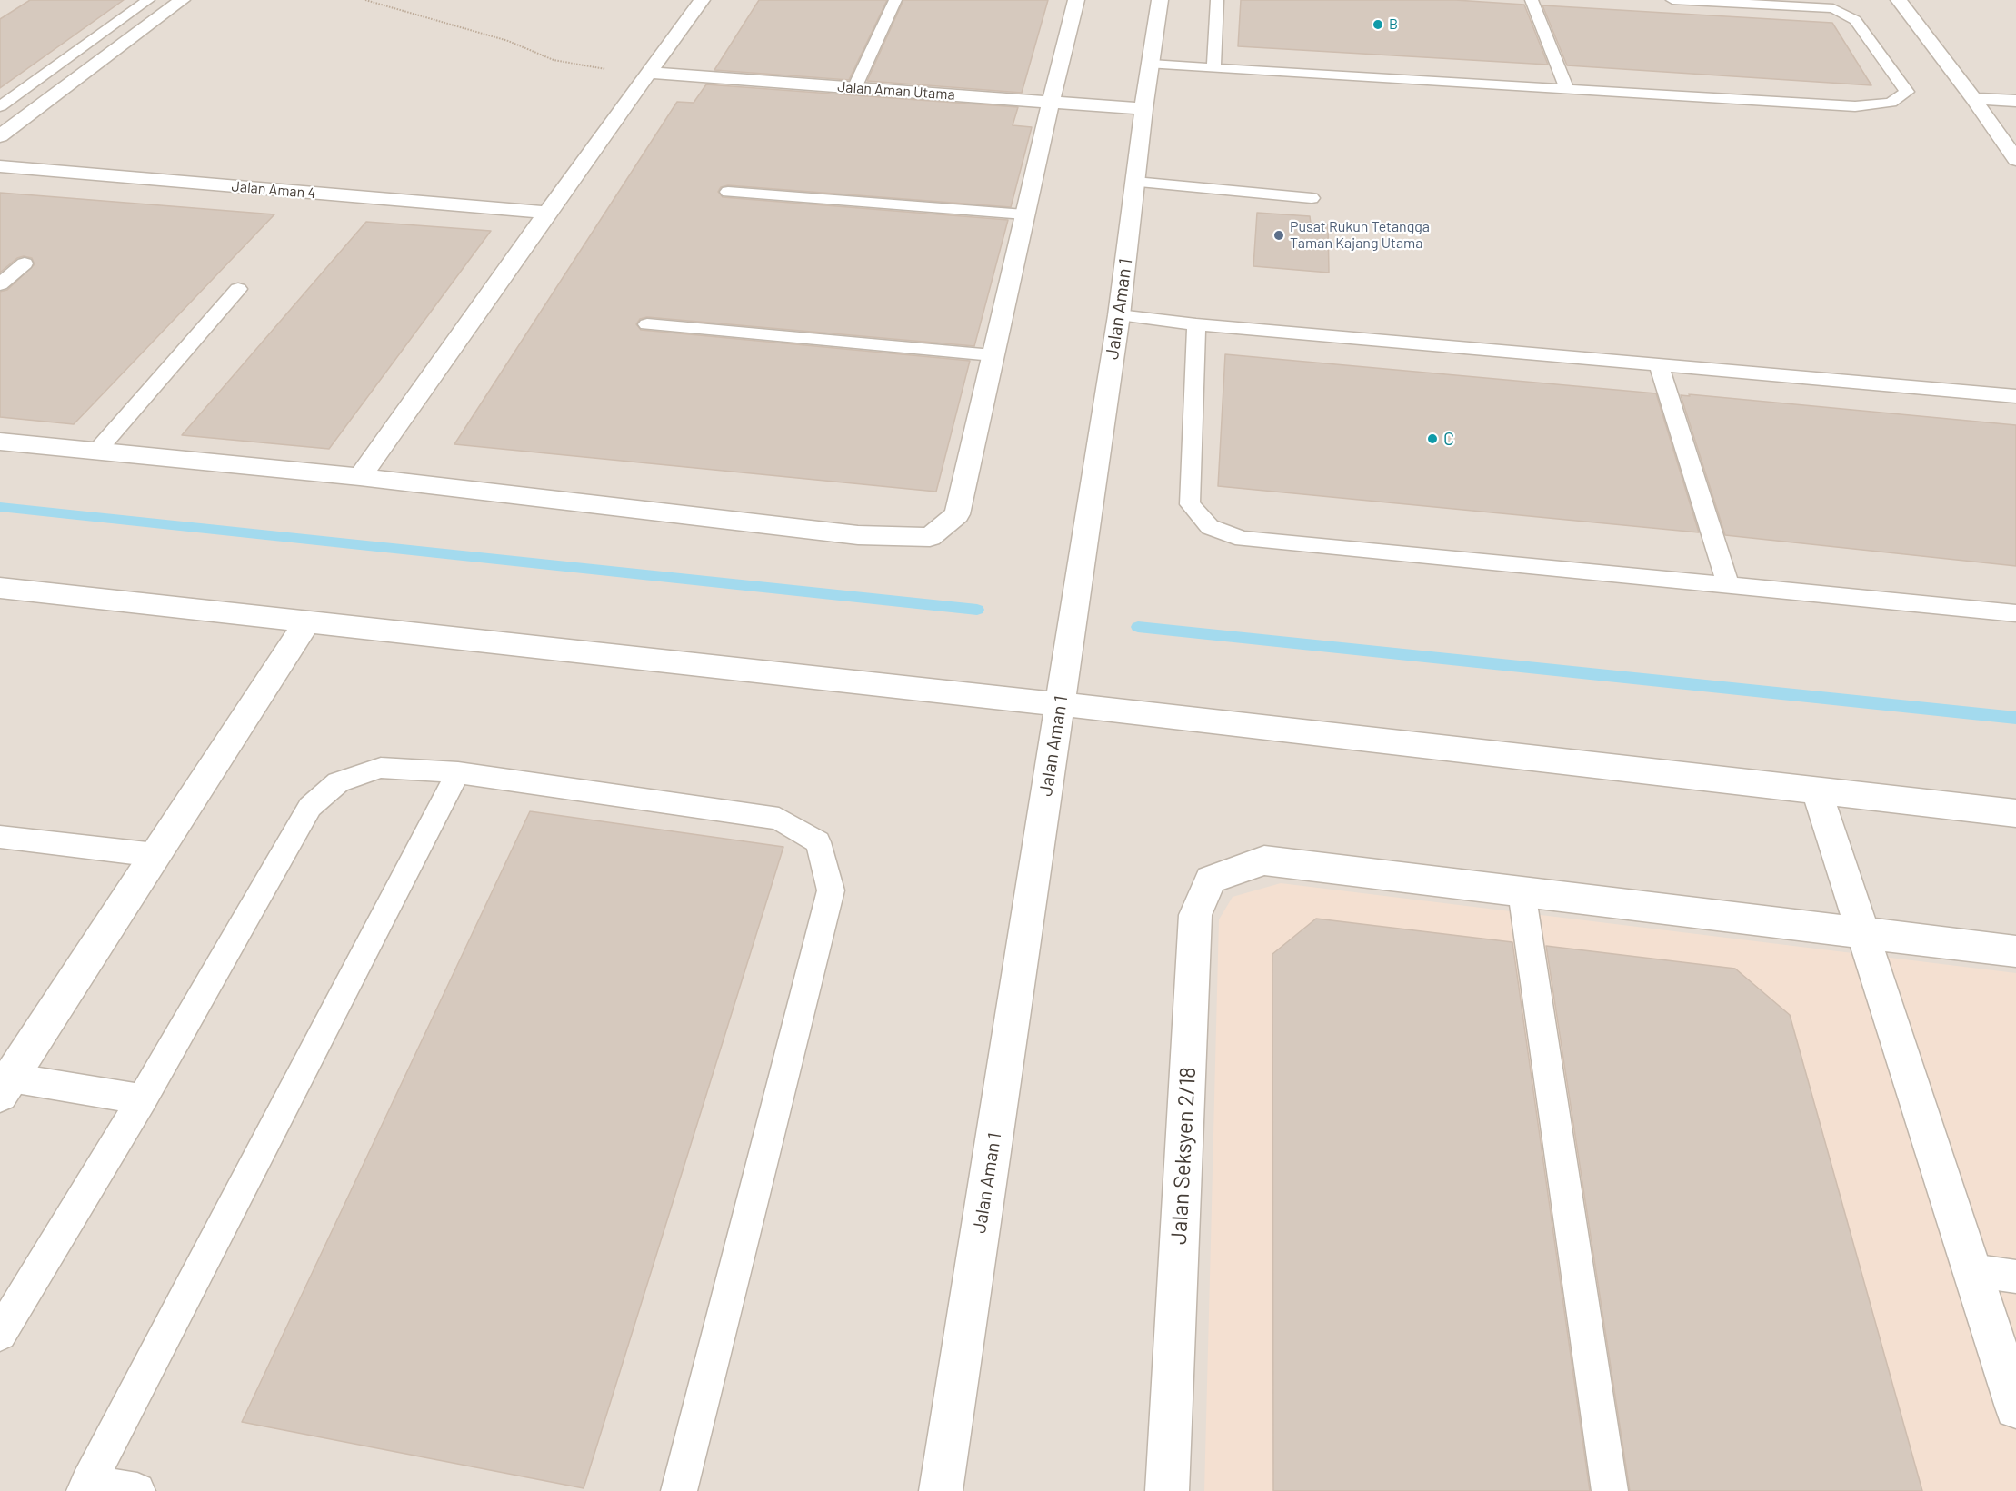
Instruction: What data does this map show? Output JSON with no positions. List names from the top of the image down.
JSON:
{
  "streets": {
    "street": [
      "Jalan Aman Utama",
      "Jalan Aman 4",
      "Jalan Aman 1",
      "Jalan Seksyen 2/18"
    ]
  },
  "crossings": [
    ["Jalan Aman Utama", "Jalan Aman 1"]
  ],
  "places": ["B", "Pusat Rukun Tetangga Taman Kajang Utama", "C"]
}
